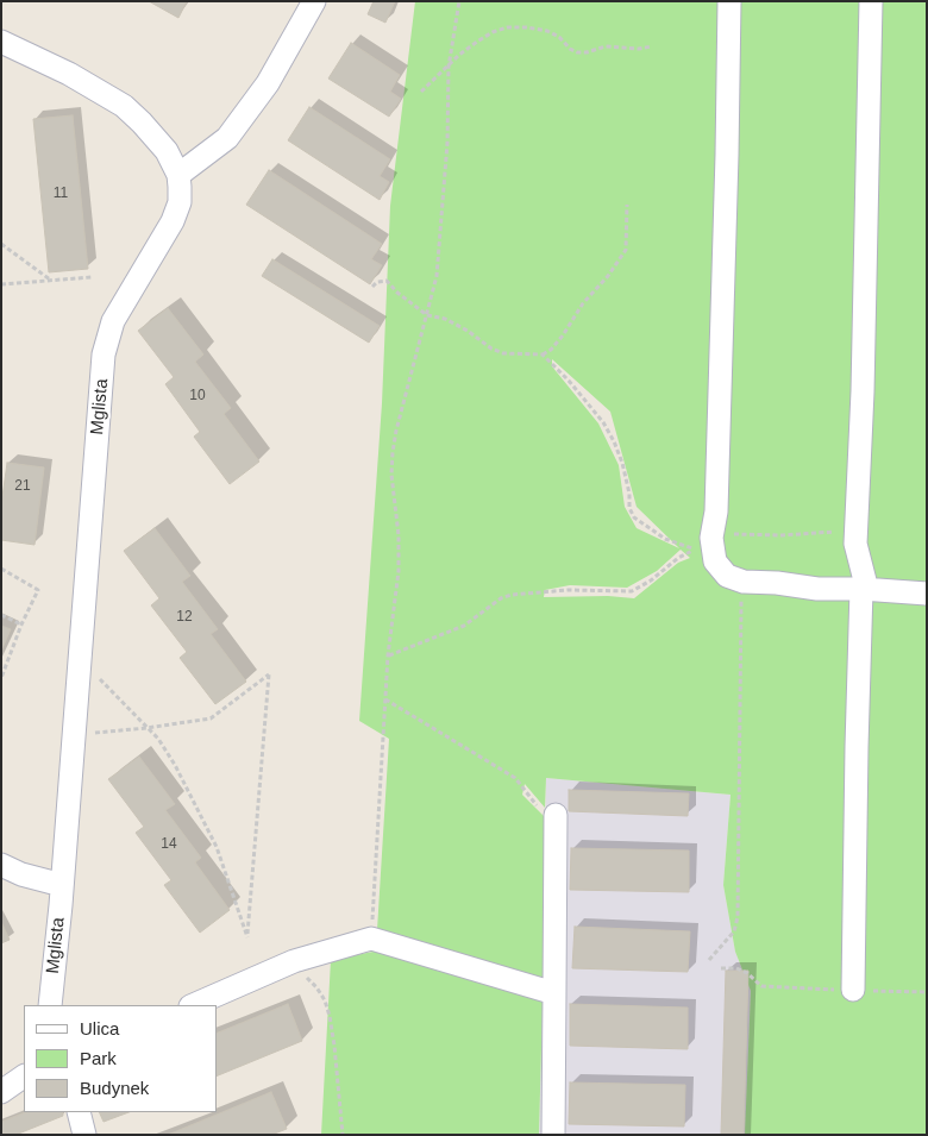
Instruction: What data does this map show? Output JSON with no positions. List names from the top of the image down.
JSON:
{
  "streets": {
    "street": ["Mglista"]
  },
  "house_numbers": [
    "11",
    "10",
    "21",
    "12",
    "14"
  ],
  "legend": ["Ulica", "Park", "Budynek"]
}
